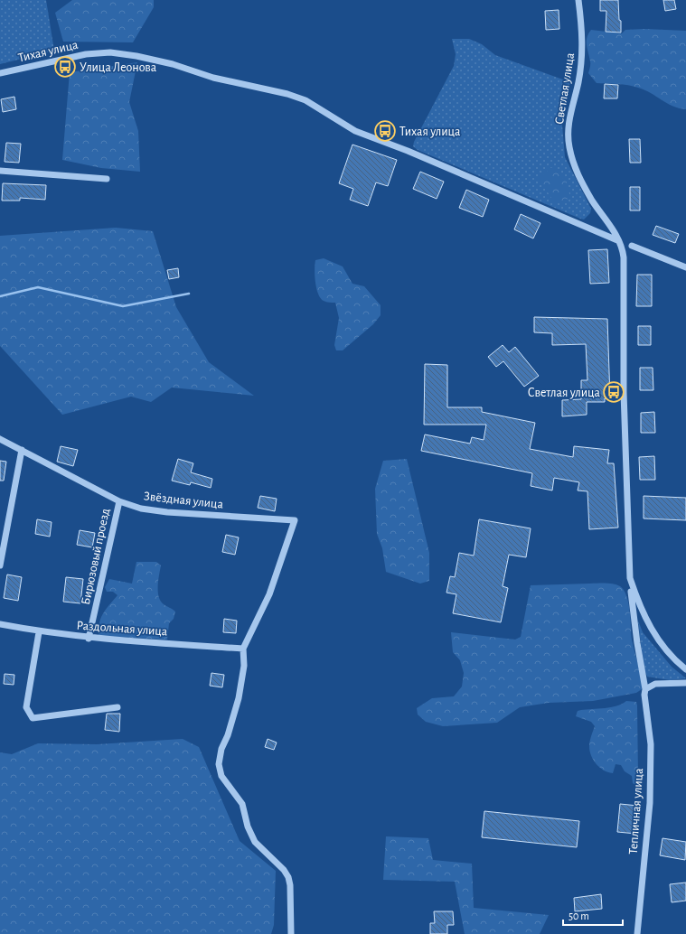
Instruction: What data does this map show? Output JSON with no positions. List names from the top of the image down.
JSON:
{
  "streets": {
    "street": [
      "Тихая улица",
      "Светлая улица",
      "Звёздная улица",
      "Бирюзовый проезд",
      "Раздольная улица",
      "Тепличная улица"
    ]
  },
  "crossings": [
    ["Тихая улица", "Светлая улица"],
    ["Светлая улица", "Тепличная улица"],
    ["Звёздная улица", "Бирюзовый проезд"],
    ["Звёздная улица", "Раздольная улица"],
    ["Бирюзовый проезд", "Раздольная улица"]
  ],
  "places": {
    "bus stop": ["Улица Леонова", "Тихая улица", "Светлая улица"]
  },
  "scale_bar": "50 m"
}
